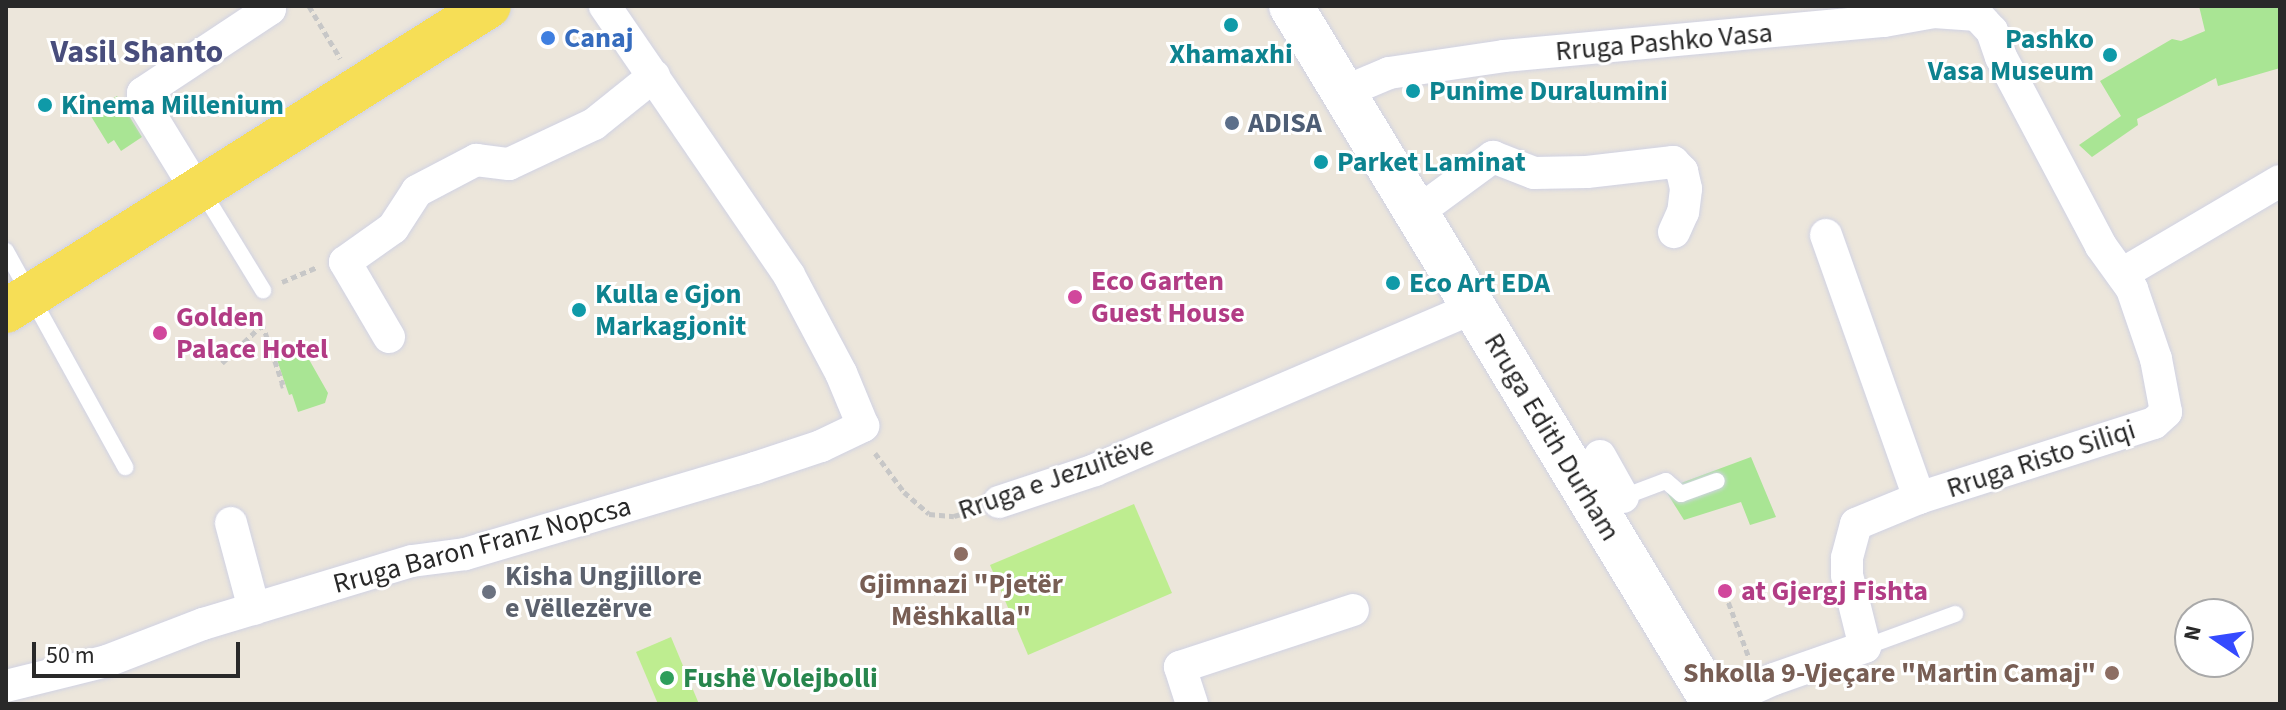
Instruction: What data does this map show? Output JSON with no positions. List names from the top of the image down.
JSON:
{
  "streets": {
    "main road": ["Rruga Edith Durham"],
    "street": [
      "Rruga Pashko Vasa",
      "Rruga Risto Siliqi",
      "Rruga e Jezuitëve",
      "Rruga Baron Franz Nopcsa"
    ]
  },
  "crossings": [
    ["Rruga Pashko Vasa", "Rruga Edith Durham"],
    ["Rruga Pashko Vasa", "Rruga Risto Siliqi"],
    ["Rruga Edith Durham", "Rruga e Jezuitëve"],
    ["Rruga e Jezuitëve", "Rruga Baron Franz Nopcsa"]
  ],
  "districts": ["Vasil Shanto"],
  "places": [
    "Xhamaxhi",
    "Canaj",
    "Pashko Vasa Museum",
    "Punime Duralumini",
    "Kinema Millenium",
    "ADISA",
    "Parket Laminat",
    "Eco Art EDA",
    "Eco Garten Guest House",
    "Kulla e Gjon Markagjonit",
    "Golden Palace Hotel",
    "Gjimnazi \"Pjetër Mëshkalla\"",
    "at Gjergj Fishta",
    "Kisha Ungjillore e Vëllezërve",
    "Shkolla 9-Vjeçare \"Martin Camaj\"",
    "Fushë Volejbolli"
  ],
  "scale_bar": "50 m",
  "north": "left"
}
